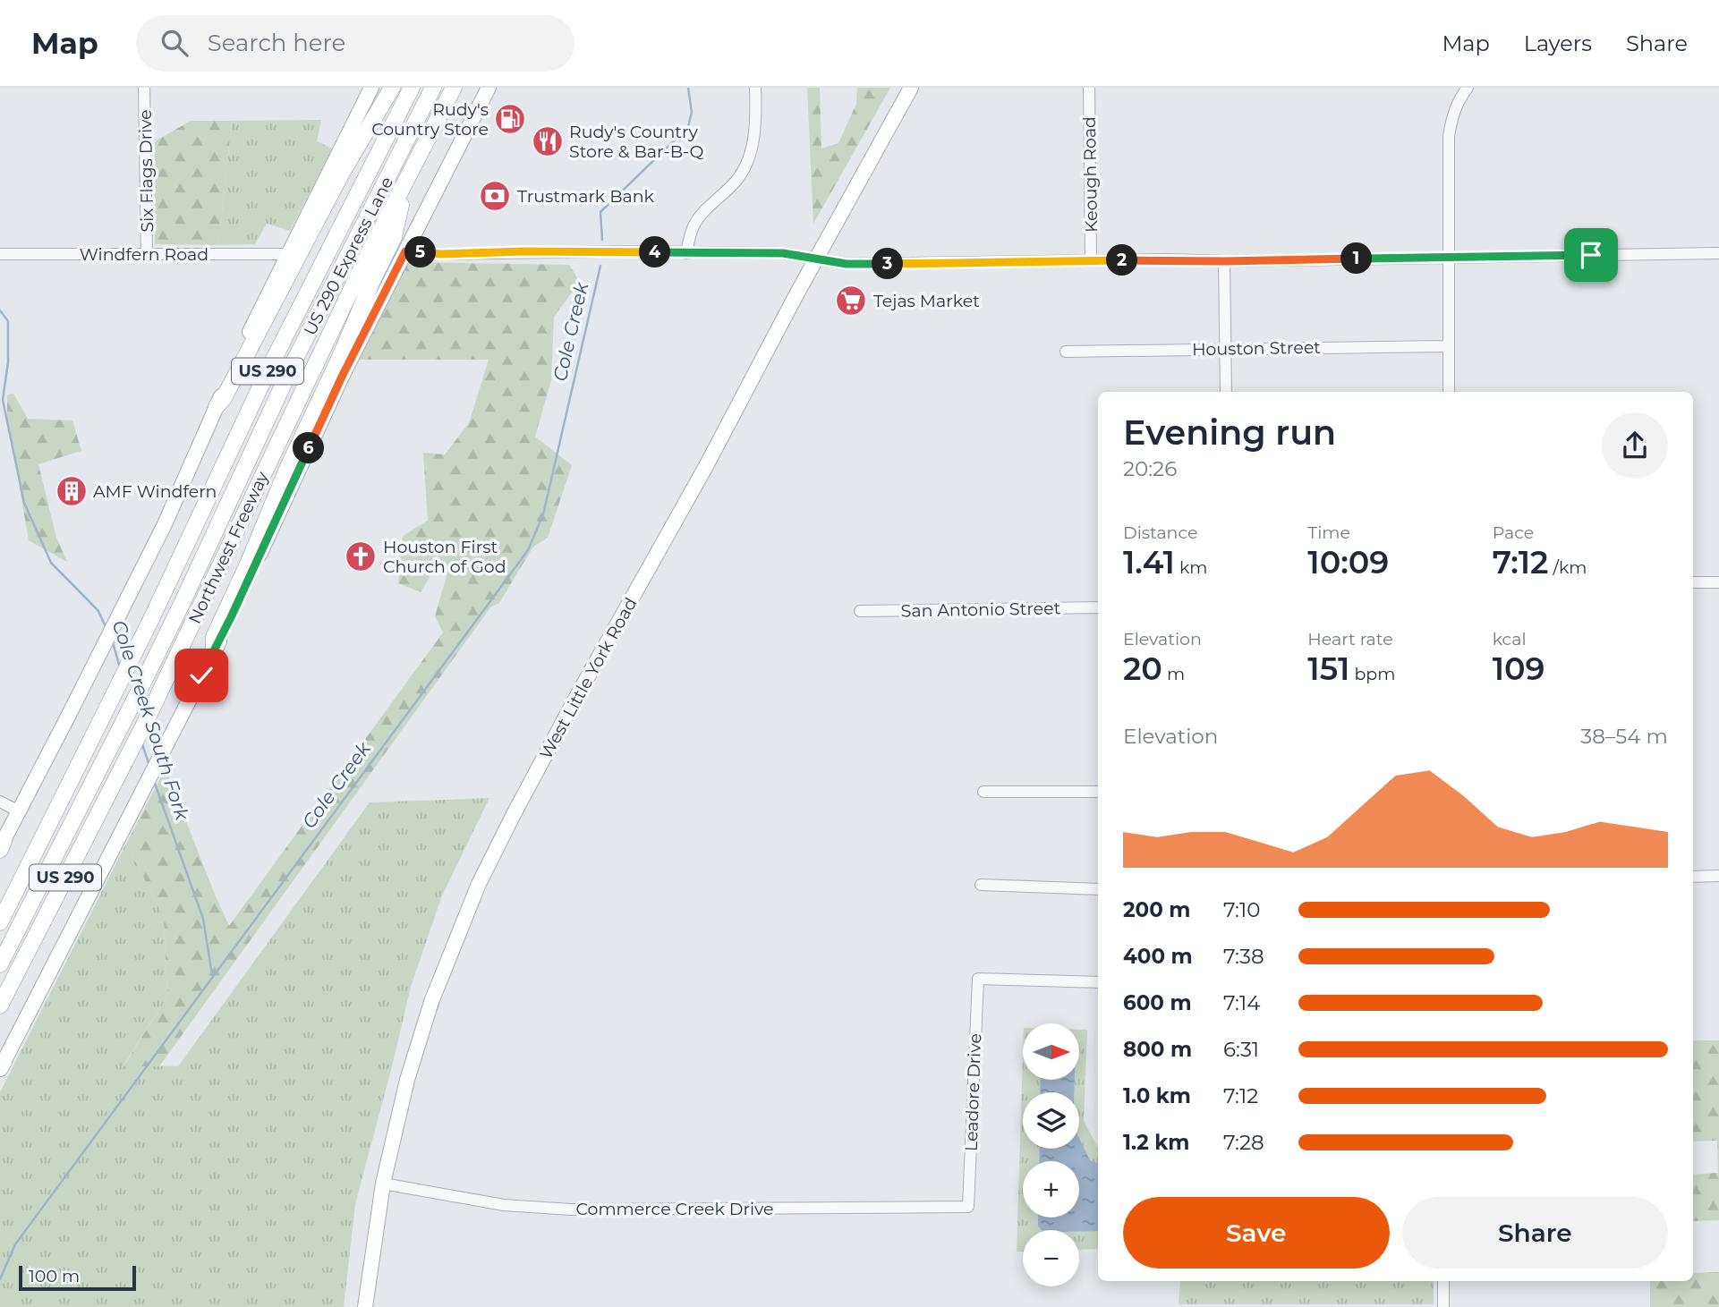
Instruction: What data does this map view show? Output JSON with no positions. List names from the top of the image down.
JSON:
{
  "streets": {
    "highway": ["US 290 Express Lane", "US 290", "Northwest Freeway"],
    "main road": ["West Little York Road"],
    "street": [
      "Six Flags Drive",
      "Keough Road",
      "Windfern Road",
      "Houston Street",
      "San Antonio Street",
      "Leadore Drive",
      "Commerce Creek Drive"
    ]
  },
  "crossings": [
    ["Six Flags Drive", "Windfern Road"],
    ["West Little York Road", "Commerce Creek Drive"],
    ["Leadore Drive", "Commerce Creek Drive"]
  ],
  "water": ["Cole Creek", "Cole Creek South Fork"],
  "places": {
    "fuel station": ["Rudy's Country Store"],
    "restaurant": ["Rudy's Country Store & Bar-B-Q"],
    "bank": ["Trustmark Bank"],
    "supermarket": ["Tejas Market"],
    "building": ["AMF Windfern"],
    "church": ["Houston First Church of God"]
  },
  "scale_bar": "100 m",
  "north": "right",
  "page": {
    "header": "Map",
    "search": "Search here",
    "nav": ["Map", "Layers", "Share"],
    "pins": [
      "4",
      "5",
      "1",
      "2",
      "3",
      "6"
    ],
    "heading": ["Evening run", "20:26"],
    "stats": [
      ["Distance", "1.41 km"],
      ["Time", "10:09"],
      ["Pace", "7:12 /km"],
      ["Elevation", "20 m"],
      ["Heart rate", "151 bpm"],
      ["kcal", "109"]
    ],
    "chart": ["Elevation", "38–54 m"],
    "list": [
      {
        "name": "200 m",
        "note": "7:10"
      },
      {
        "name": "400 m",
        "note": "7:38"
      },
      {
        "name": "600 m",
        "note": "7:14"
      },
      {
        "name": "800 m",
        "note": "6:31"
      },
      {
        "name": "1.0 km",
        "note": "7:12"
      },
      {
        "name": "1.2 km",
        "note": "7:28"
      }
    ],
    "map_buttons": ["+", "−"],
    "buttons": ["Save", "Share"],
    "scale": "100 m"
  }
}
